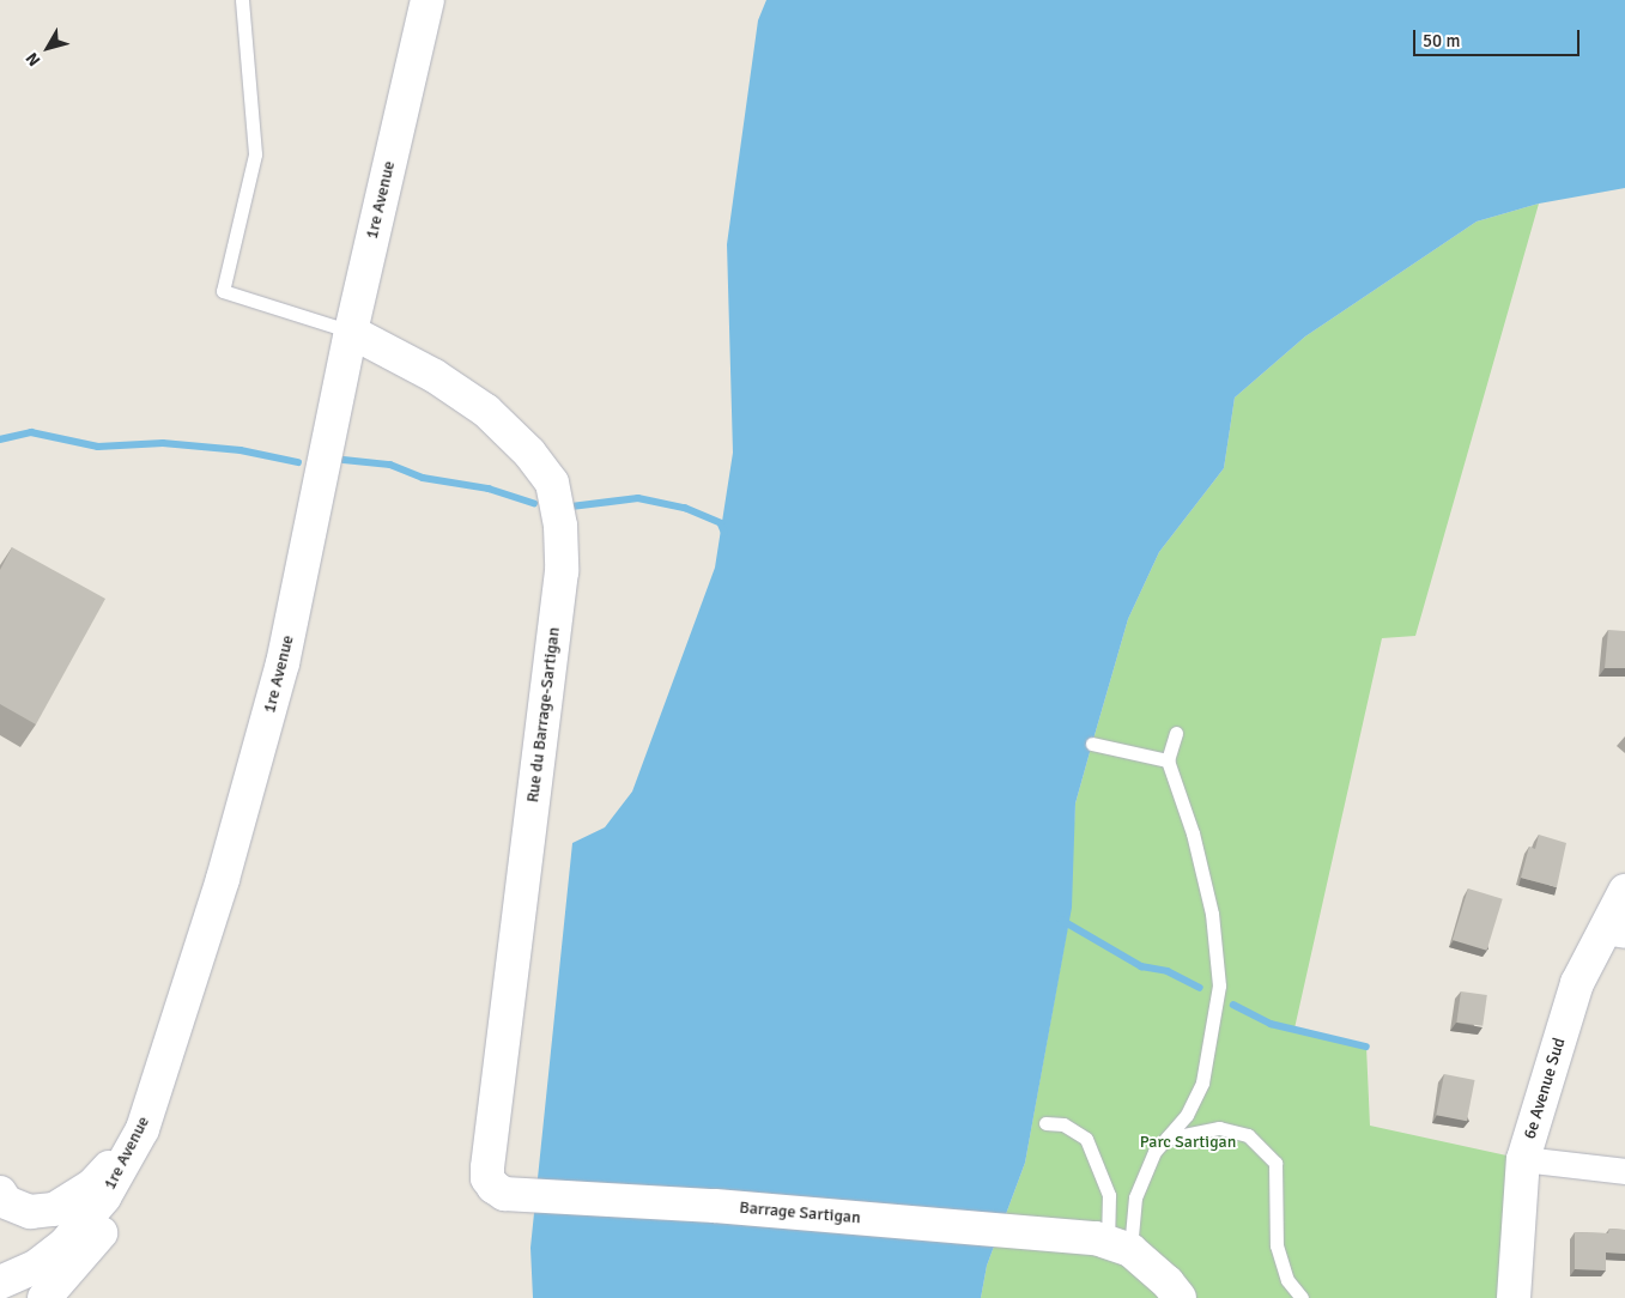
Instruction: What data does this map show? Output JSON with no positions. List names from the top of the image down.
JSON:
{
  "streets": {
    "main road": [
      "1re Avenue",
      "Rue du Barrage-Sartigan",
      "6e Avenue Sud",
      "Barrage Sartigan"
    ]
  },
  "crossings": [
    ["1re Avenue", "Rue du Barrage-Sartigan"],
    ["Rue du Barrage-Sartigan", "Barrage Sartigan"]
  ],
  "parks": ["Parc Sartigan"],
  "scale_bar": "50 m",
  "north": "bottom left"
}
